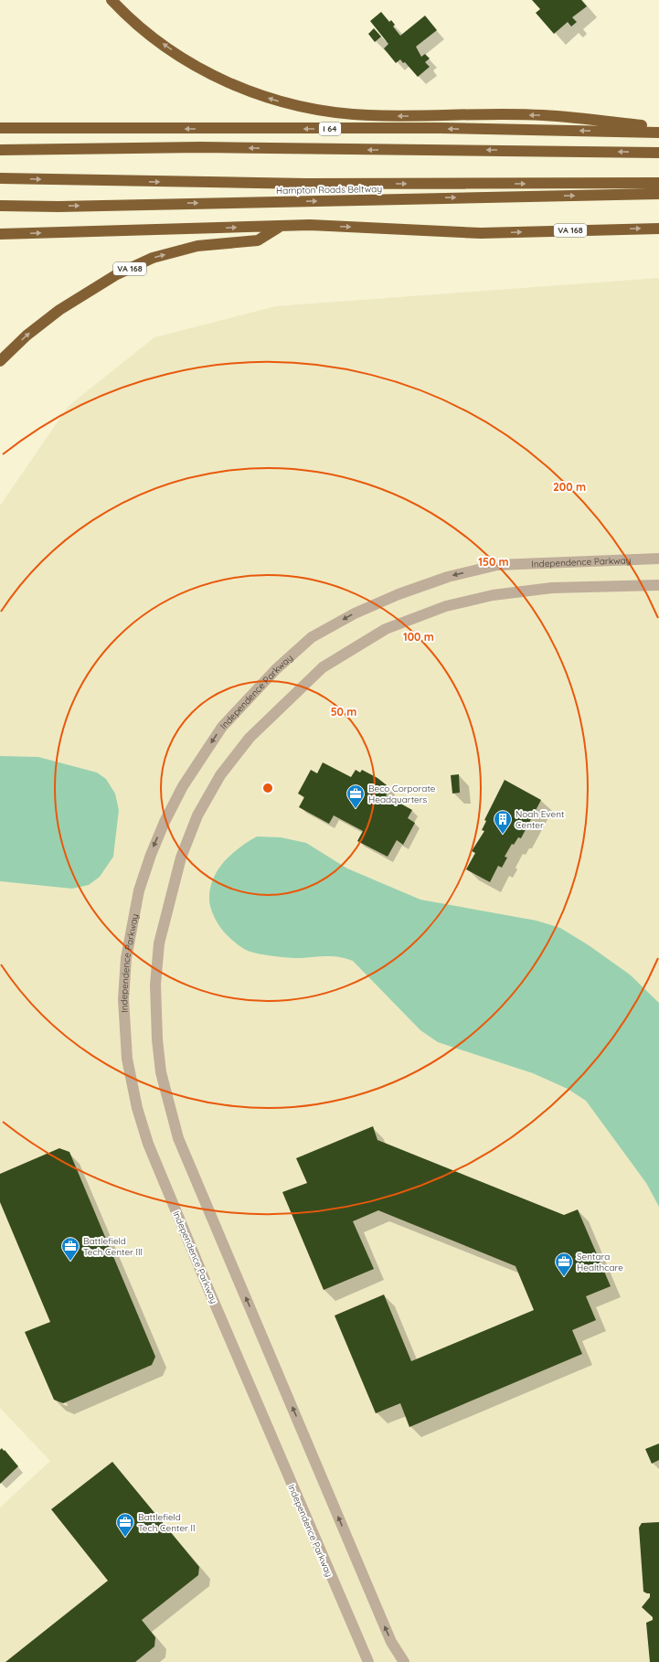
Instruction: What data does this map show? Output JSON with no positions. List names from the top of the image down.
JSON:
{
  "streets": {
    "highway": ["I 64", "Hampton Roads Beltway", "VA 168"],
    "street": ["Independence Parkway"]
  },
  "places": {
    "office": [
      "Beco Corporate Headquarters",
      "Battlefield Tech Center III",
      "Sentara Healthcare",
      "Battlefield Tech Center II"
    ],
    "building": ["Noah Event Center"]
  },
  "rings": [
    "200 m",
    "150 m",
    "100 m",
    "50 m"
  ]
}
